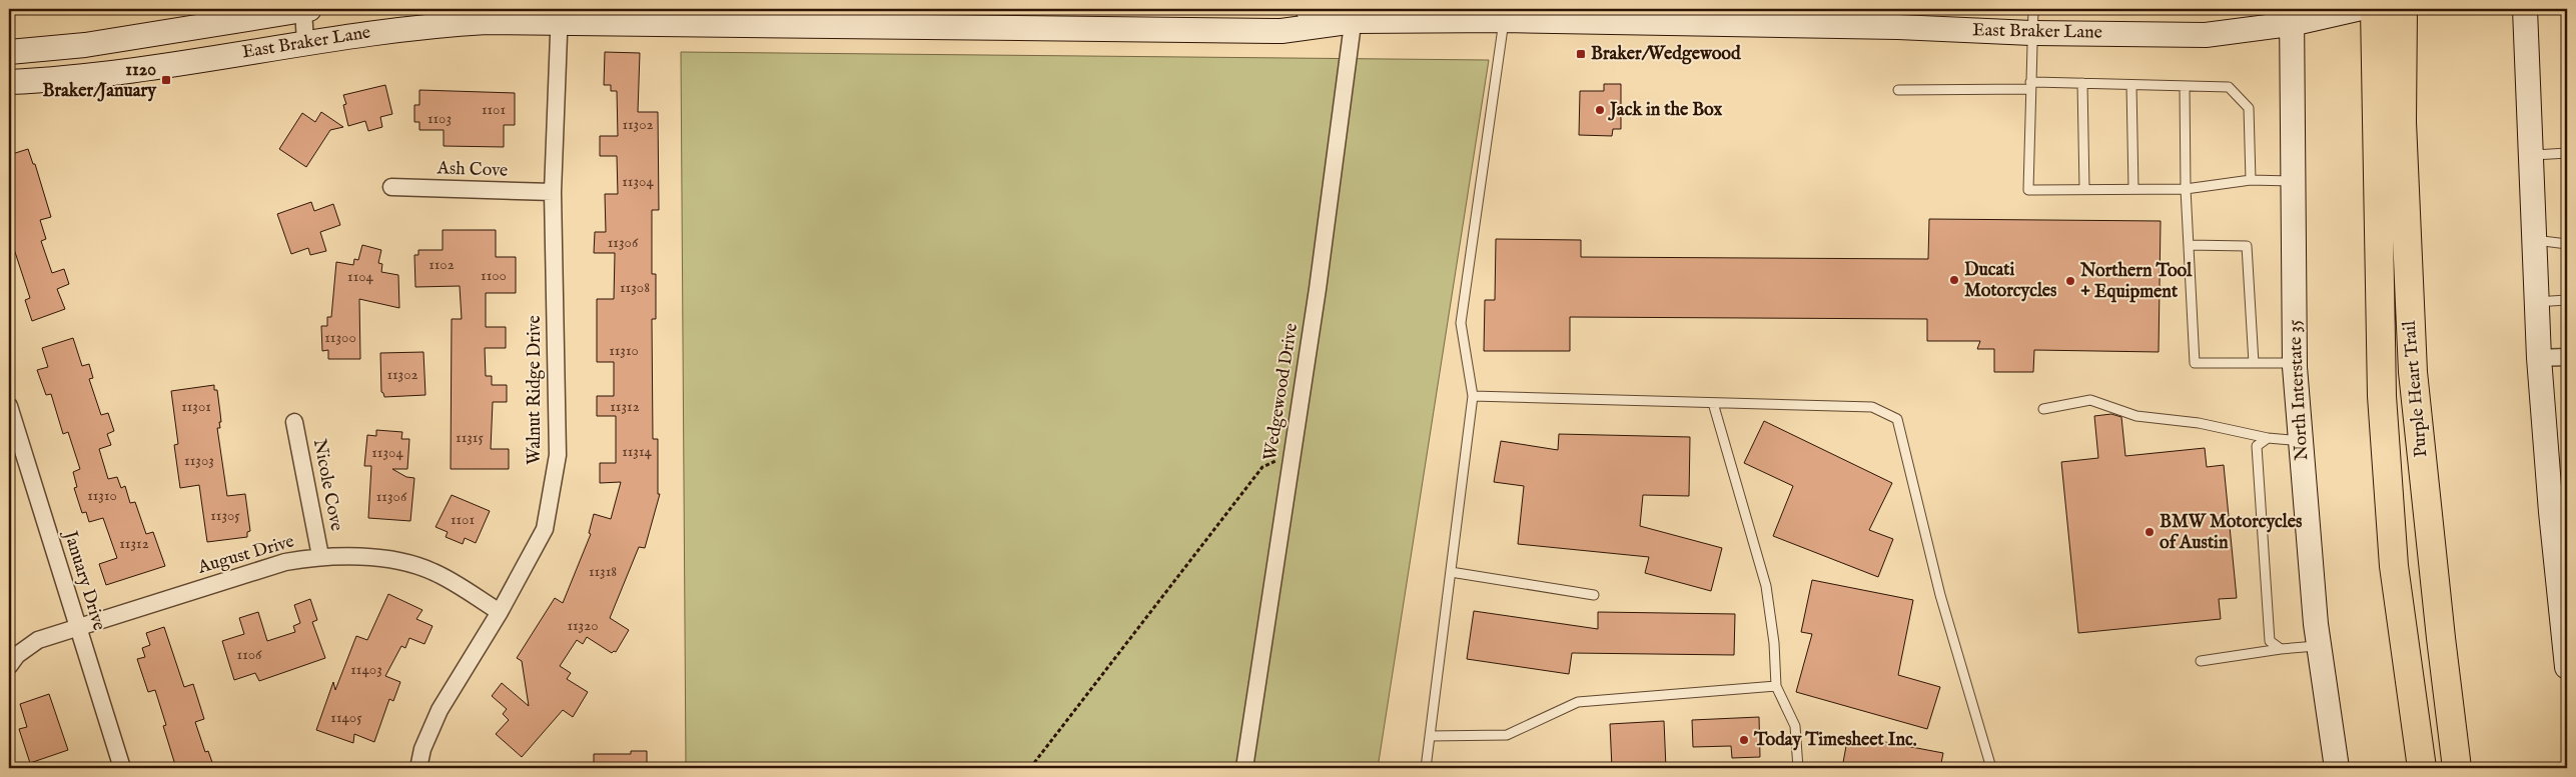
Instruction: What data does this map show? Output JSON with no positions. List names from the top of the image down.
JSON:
{
  "streets": {
    "highway": ["Purple Heart Trail"],
    "main road": ["East Braker Lane", "North Interstate 35"],
    "street": [
      "Ash Cove",
      "Walnut Ridge Drive",
      "Wedgewood Drive",
      "Nicole Cove",
      "August Drive",
      "January Drive"
    ]
  },
  "crossings": [
    ["East Braker Lane", "Walnut Ridge Drive"],
    ["East Braker Lane", "North Interstate 35"],
    ["East Braker Lane", "Wedgewood Drive"],
    ["Ash Cove", "Walnut Ridge Drive"],
    ["Walnut Ridge Drive", "August Drive"],
    ["Nicole Cove", "August Drive"],
    ["August Drive", "January Drive"]
  ],
  "places": {
    "transit": ["Braker/Wedgewood", "1120 Braker/January"],
    "other": [
      "Jack in the Box",
      "Ducati Motorcycles",
      "Northern Tool + Equipment",
      "BMW Motorcycles of Austin",
      "Today Timesheet Inc."
    ]
  },
  "house_numbers": [
    "1101",
    "1103",
    "11302",
    "11304",
    "11306",
    "1102",
    "1100",
    "1104",
    "11308",
    "11300",
    "11310",
    "11302",
    "11301",
    "11312",
    "11315",
    "11314",
    "11304",
    "11303",
    "11310",
    "11306",
    "11305",
    "1101",
    "11312",
    "11318",
    "11320",
    "1106",
    "11403",
    "11405"
  ]
}
